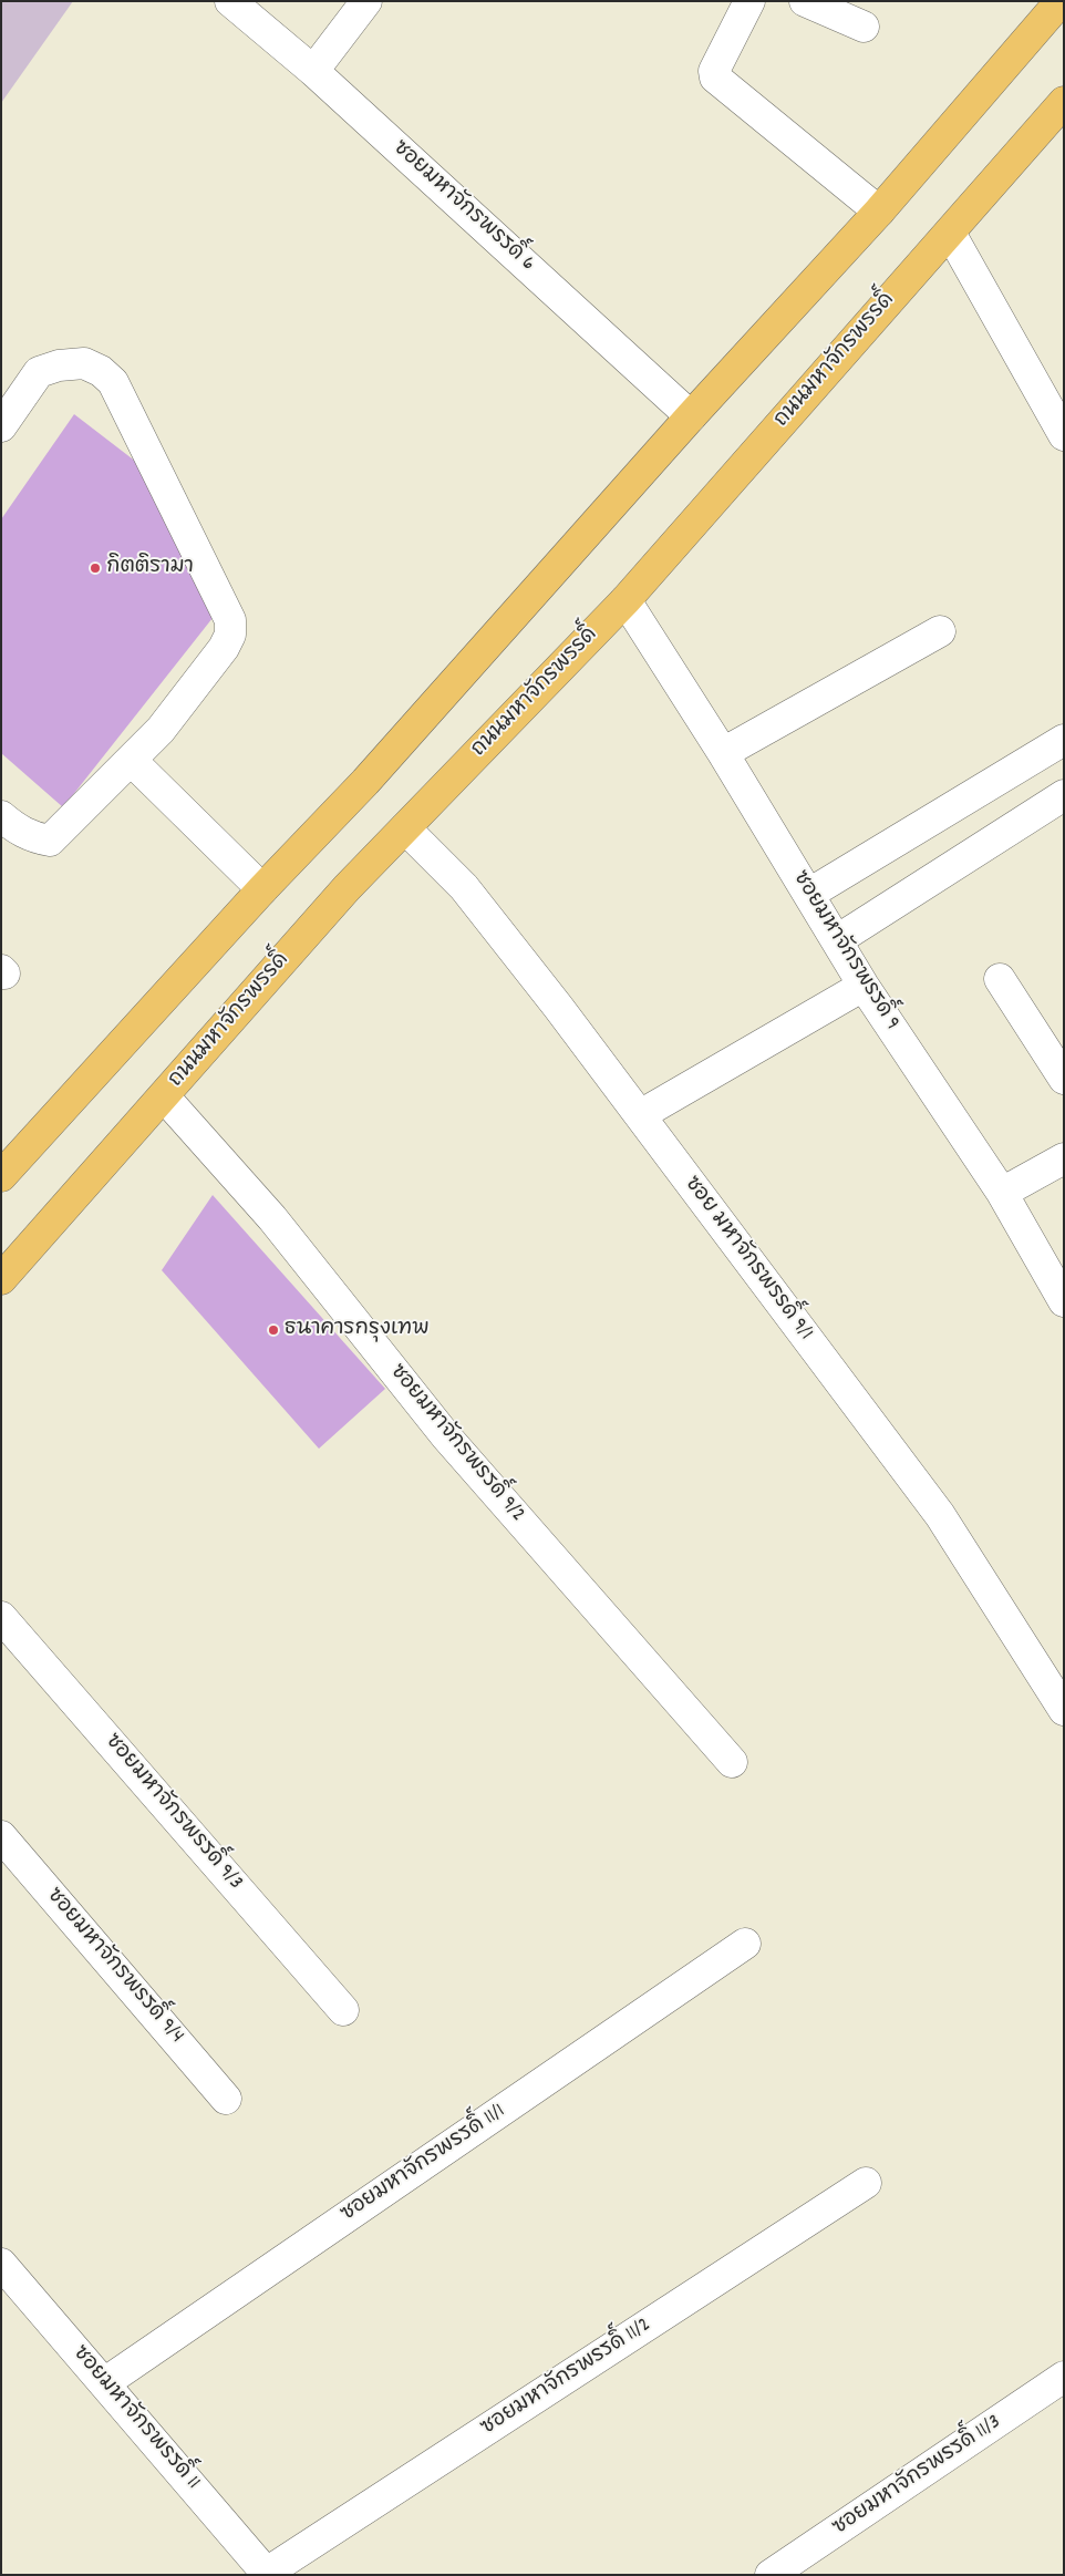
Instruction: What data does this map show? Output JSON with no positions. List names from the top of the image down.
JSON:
{
  "streets": {
    "main road": ["ถนนมหาจักรพรรดิ์"],
    "street": [
      "ซอยมหาจักรพรรดิ์ 6",
      "ซอยมหาจักรพรรดิ์ 9",
      "ซอย มหาจักรพรรดิ์ 9/1",
      "ซอยมหาจักรพรรดิ์ 9/2",
      "ซอยมหาจักรพรรดิ์ 9/3",
      "ซอยมหาจักรพรรดิ์ 9/4",
      "ซอยมหาจักรพรรดิ์ 11/1",
      "ซอยมหาจักรพรรดิ์ 11/2",
      "ซอยมหาจักรพรรดิ์ 11",
      "ซอยมหาจักรพรรดิ์ 11/3"
    ]
  },
  "crossings": [
    ["ถนนมหาจักรพรรดิ์", "ซอยมหาจักรพรรดิ์ 9"],
    ["ถนนมหาจักรพรรดิ์", "ซอย มหาจักรพรรดิ์ 9/1"],
    ["ถนนมหาจักรพรรดิ์", "ซอยมหาจักรพรรดิ์ 9/2"],
    ["ซอยมหาจักรพรรดิ์ 11/1", "ซอยมหาจักรพรรดิ์ 11"],
    ["ซอยมหาจักรพรรดิ์ 11/2", "ซอยมหาจักรพรรดิ์ 11"]
  ],
  "places": ["กิตติรามา", "ธนาคารกรุงเทพ"]
}
